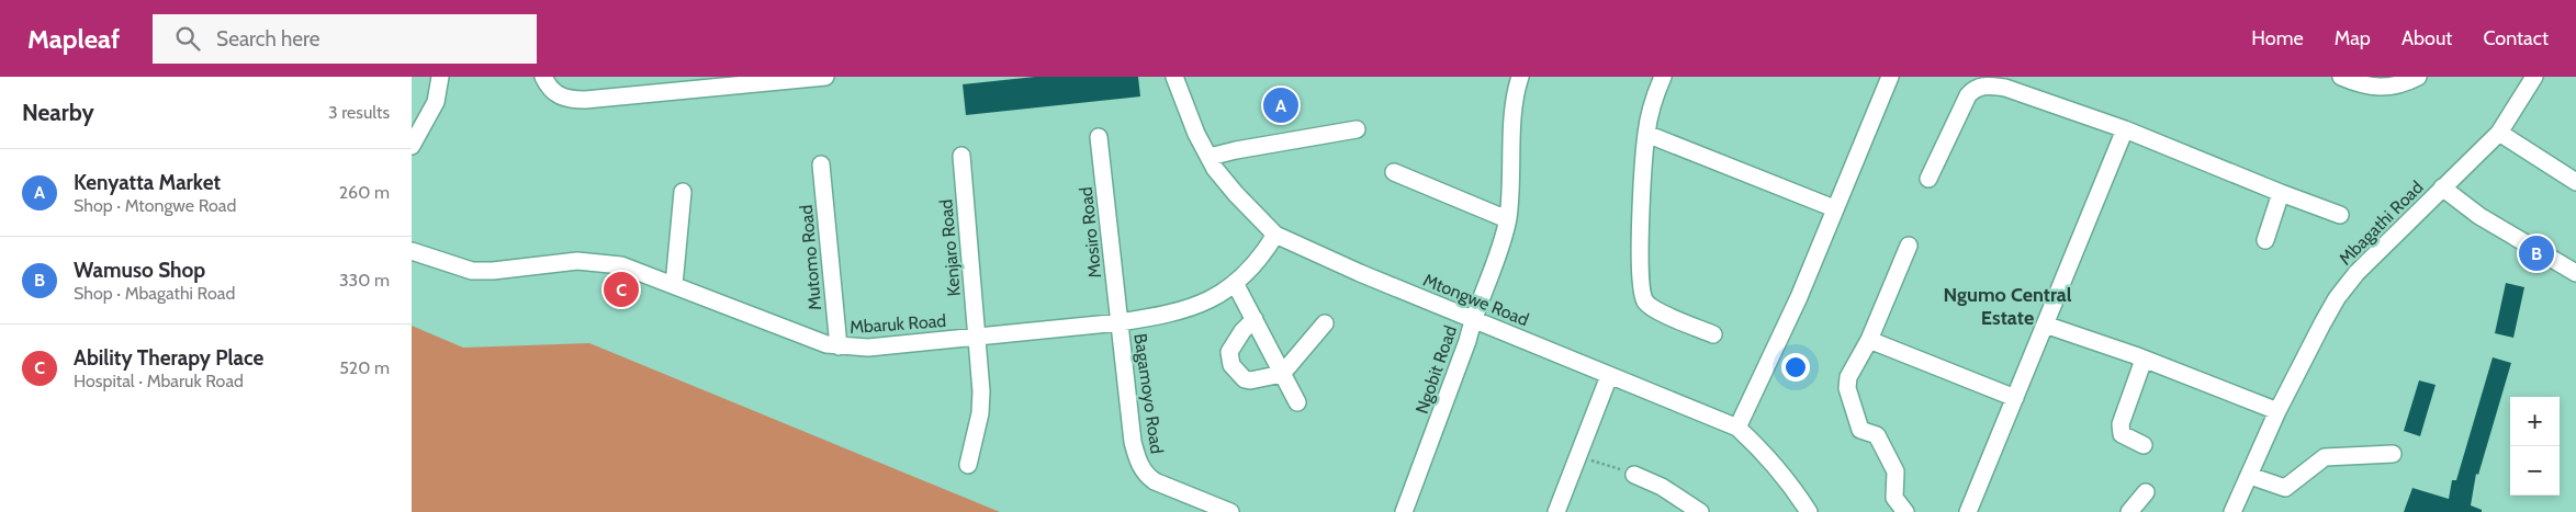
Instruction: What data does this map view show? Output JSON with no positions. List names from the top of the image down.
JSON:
{
  "streets": {
    "street": [
      "Mbagathi Road",
      "Mosiro Road",
      "Kenjaro Road",
      "Mutomo Road",
      "Mtongwe Road",
      "Mbaruk Road",
      "Ngobit Road",
      "Bagamoyo Road"
    ]
  },
  "crossings": [
    ["Mosiro Road", "Mbaruk Road"],
    ["Mosiro Road", "Bagamoyo Road"],
    ["Kenjaro Road", "Mbaruk Road"],
    ["Mutomo Road", "Mbaruk Road"],
    ["Mtongwe Road", "Mbaruk Road"],
    ["Mtongwe Road", "Ngobit Road"],
    ["Mbaruk Road", "Bagamoyo Road"]
  ],
  "districts": ["Ngumo Central Estate"],
  "page": {
    "header": "Mapleaf",
    "search": "Search here",
    "nav": [
      "Home",
      "Map",
      "About",
      "Contact"
    ],
    "heading": ["Nearby", "3 results"],
    "pins": ["A", "B", "C"],
    "list": [
      {
        "mark": "A",
        "name": "Kenyatta Market",
        "note": "Shop · Mtongwe Road",
        "value": "260 m"
      },
      {
        "mark": "B",
        "name": "Wamuso Shop",
        "note": "Shop · Mbagathi Road",
        "value": "330 m"
      },
      {
        "mark": "C",
        "name": "Ability Therapy Place",
        "note": "Hospital · Mbaruk Road",
        "value": "520 m"
      }
    ],
    "map_buttons": ["+", "−"]
  }
}
